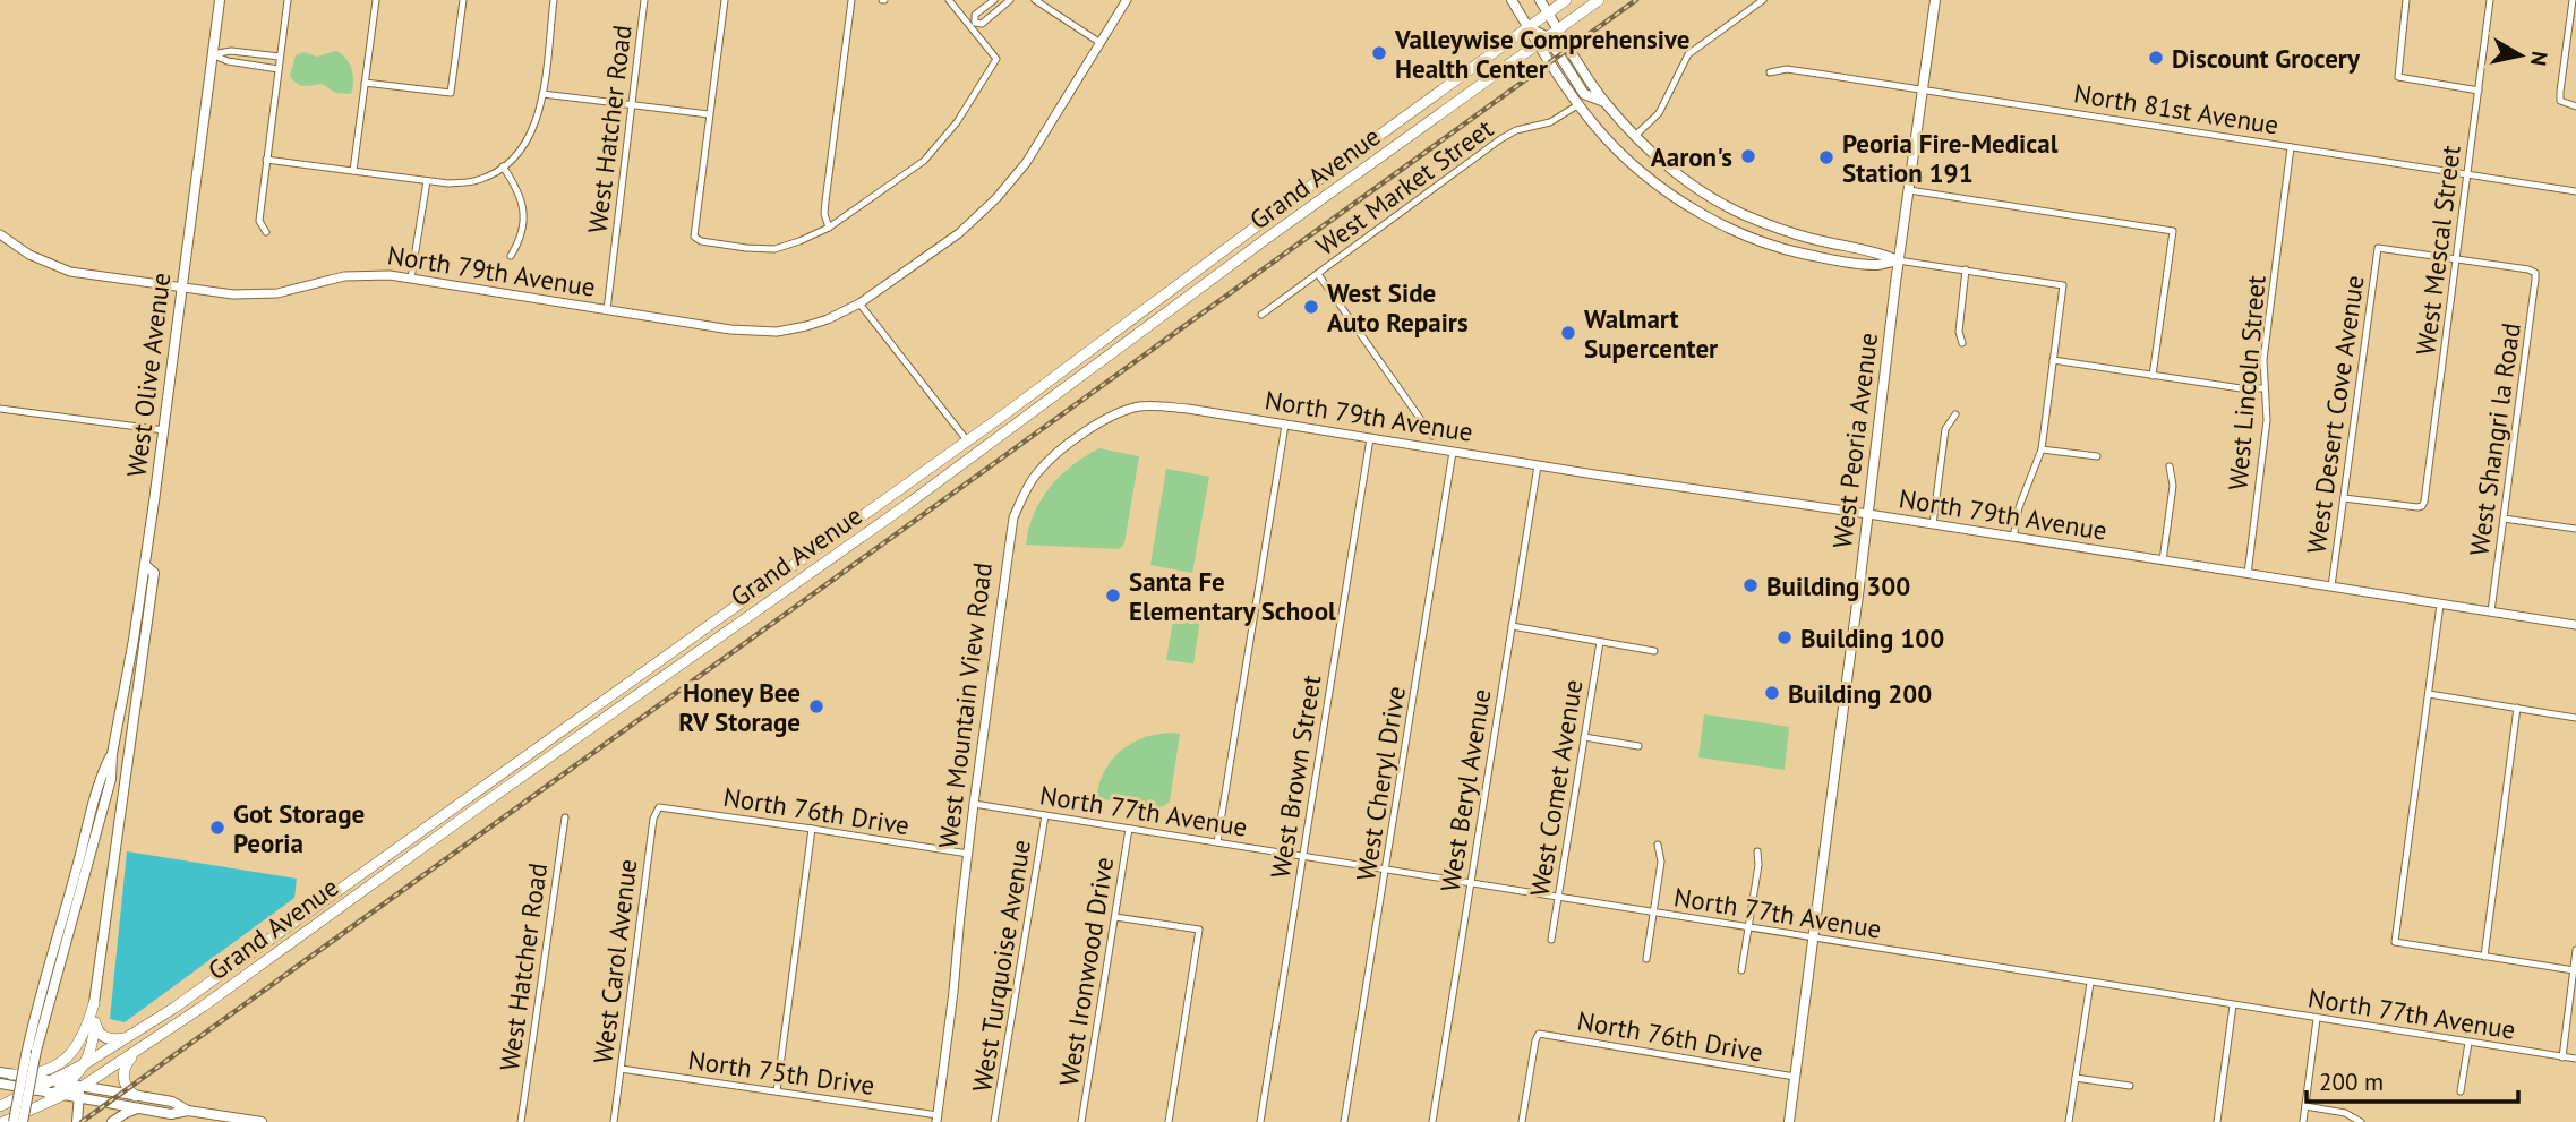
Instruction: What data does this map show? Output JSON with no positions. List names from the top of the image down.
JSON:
{
  "streets": {
    "highway": ["Grand Avenue"],
    "main road": ["West Olive Avenue", "West Peoria Avenue"],
    "street": [
      "North 81st Avenue",
      "West Hatcher Road",
      "West Market Street",
      "West Mescal Street",
      "North 79th Avenue",
      "West Lincoln Street",
      "West Desert Cove Avenue",
      "West Shangri la Road",
      "West Mountain View Road",
      "West Brown Street",
      "West Cheryl Drive",
      "West Comet Avenue",
      "West Beryl Avenue",
      "North 76th Drive",
      "North 77th Avenue",
      "West Carol Avenue",
      "West Turquoise Avenue",
      "West Ironwood Drive",
      "North 75th Drive"
    ]
  },
  "crossings": [
    ["North 81st Avenue", "West Mescal Street"],
    ["North 81st Avenue", "West Lincoln Street"],
    ["North 81st Avenue", "West Peoria Avenue"],
    ["West Hatcher Road", "North 79th Avenue"],
    ["West Mescal Street", "West Desert Cove Avenue"],
    ["West Mescal Street", "West Shangri la Road"],
    ["North 79th Avenue", "West Olive Avenue"],
    ["North 79th Avenue", "West Lincoln Street"],
    ["North 79th Avenue", "West Desert Cove Avenue"],
    ["North 79th Avenue", "West Shangri la Road"],
    ["North 79th Avenue", "West Peoria Avenue"],
    ["North 79th Avenue", "West Mountain View Road"],
    ["North 79th Avenue", "West Brown Street"],
    ["North 79th Avenue", "West Cheryl Drive"],
    ["North 79th Avenue", "West Beryl Avenue"],
    ["West Desert Cove Avenue", "West Shangri la Road"],
    ["West Peoria Avenue", "North 76th Drive"],
    ["West Peoria Avenue", "North 77th Avenue"],
    ["West Mountain View Road", "North 76th Drive"],
    ["West Mountain View Road", "North 77th Avenue"],
    ["West Mountain View Road", "North 75th Drive"],
    ["West Brown Street", "North 77th Avenue"],
    ["West Cheryl Drive", "North 77th Avenue"],
    ["West Comet Avenue", "North 77th Avenue"],
    ["West Beryl Avenue", "North 77th Avenue"],
    ["North 76th Drive", "West Carol Avenue"],
    ["North 77th Avenue", "West Turquoise Avenue"],
    ["North 77th Avenue", "West Ironwood Drive"],
    ["West Carol Avenue", "North 75th Drive"]
  ],
  "places": [
    "Valleywise Comprehensive Health Center",
    "Discount Grocery",
    "Aaron's",
    "Peoria Fire-Medical Station 191",
    "West Side Auto Repairs",
    "Walmart Supercenter",
    "Building 300",
    "Santa Fe Elementary School",
    "Building 100",
    "Building 200",
    "Honey Bee RV Storage",
    "Got Storage Peoria"
  ],
  "scale_bar": "200 m",
  "north": "right"
}
